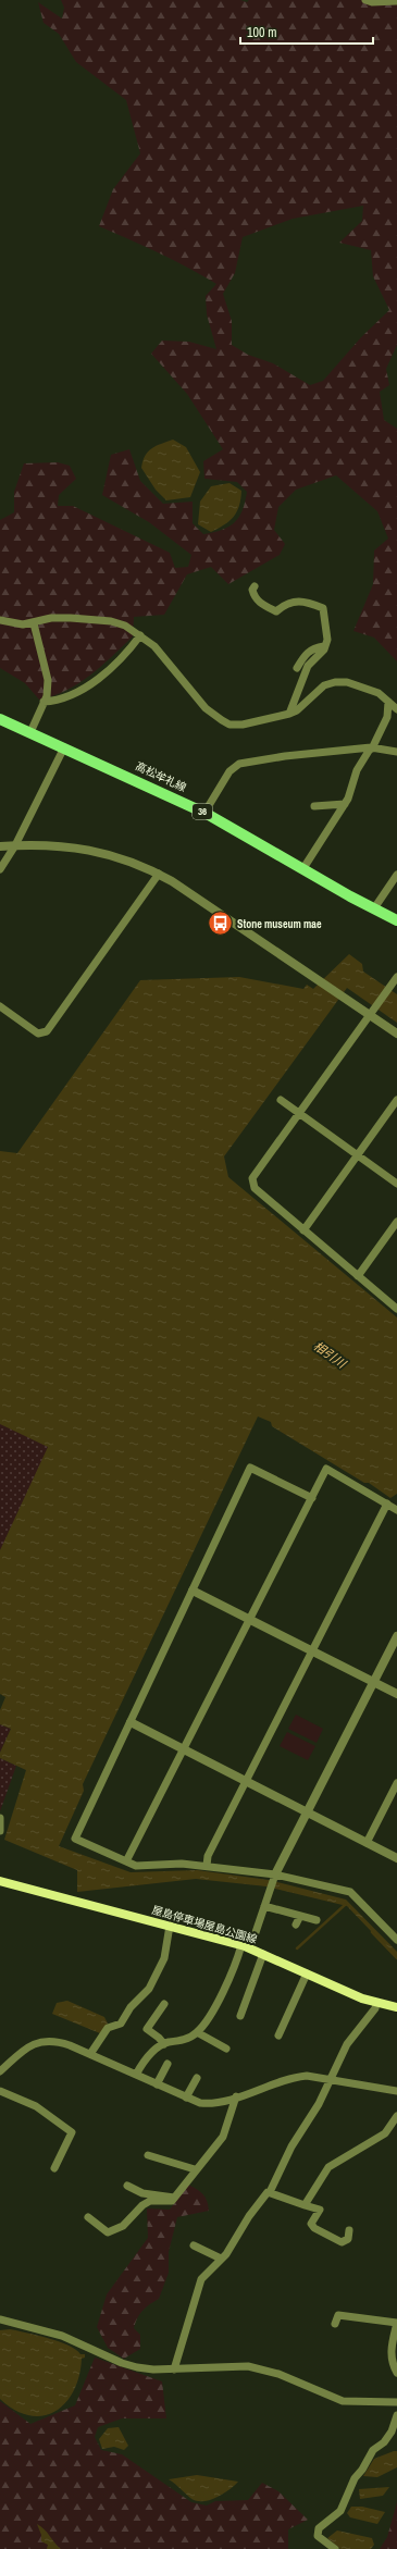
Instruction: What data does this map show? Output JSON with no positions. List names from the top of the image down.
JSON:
{
  "streets": {
    "main road": ["高松牟礼線", "36", "屋島停車場屋島公園線"]
  },
  "water": ["相引川"],
  "places": {
    "bus stop": ["Stone museum mae"]
  },
  "scale_bar": "100 m"
}
